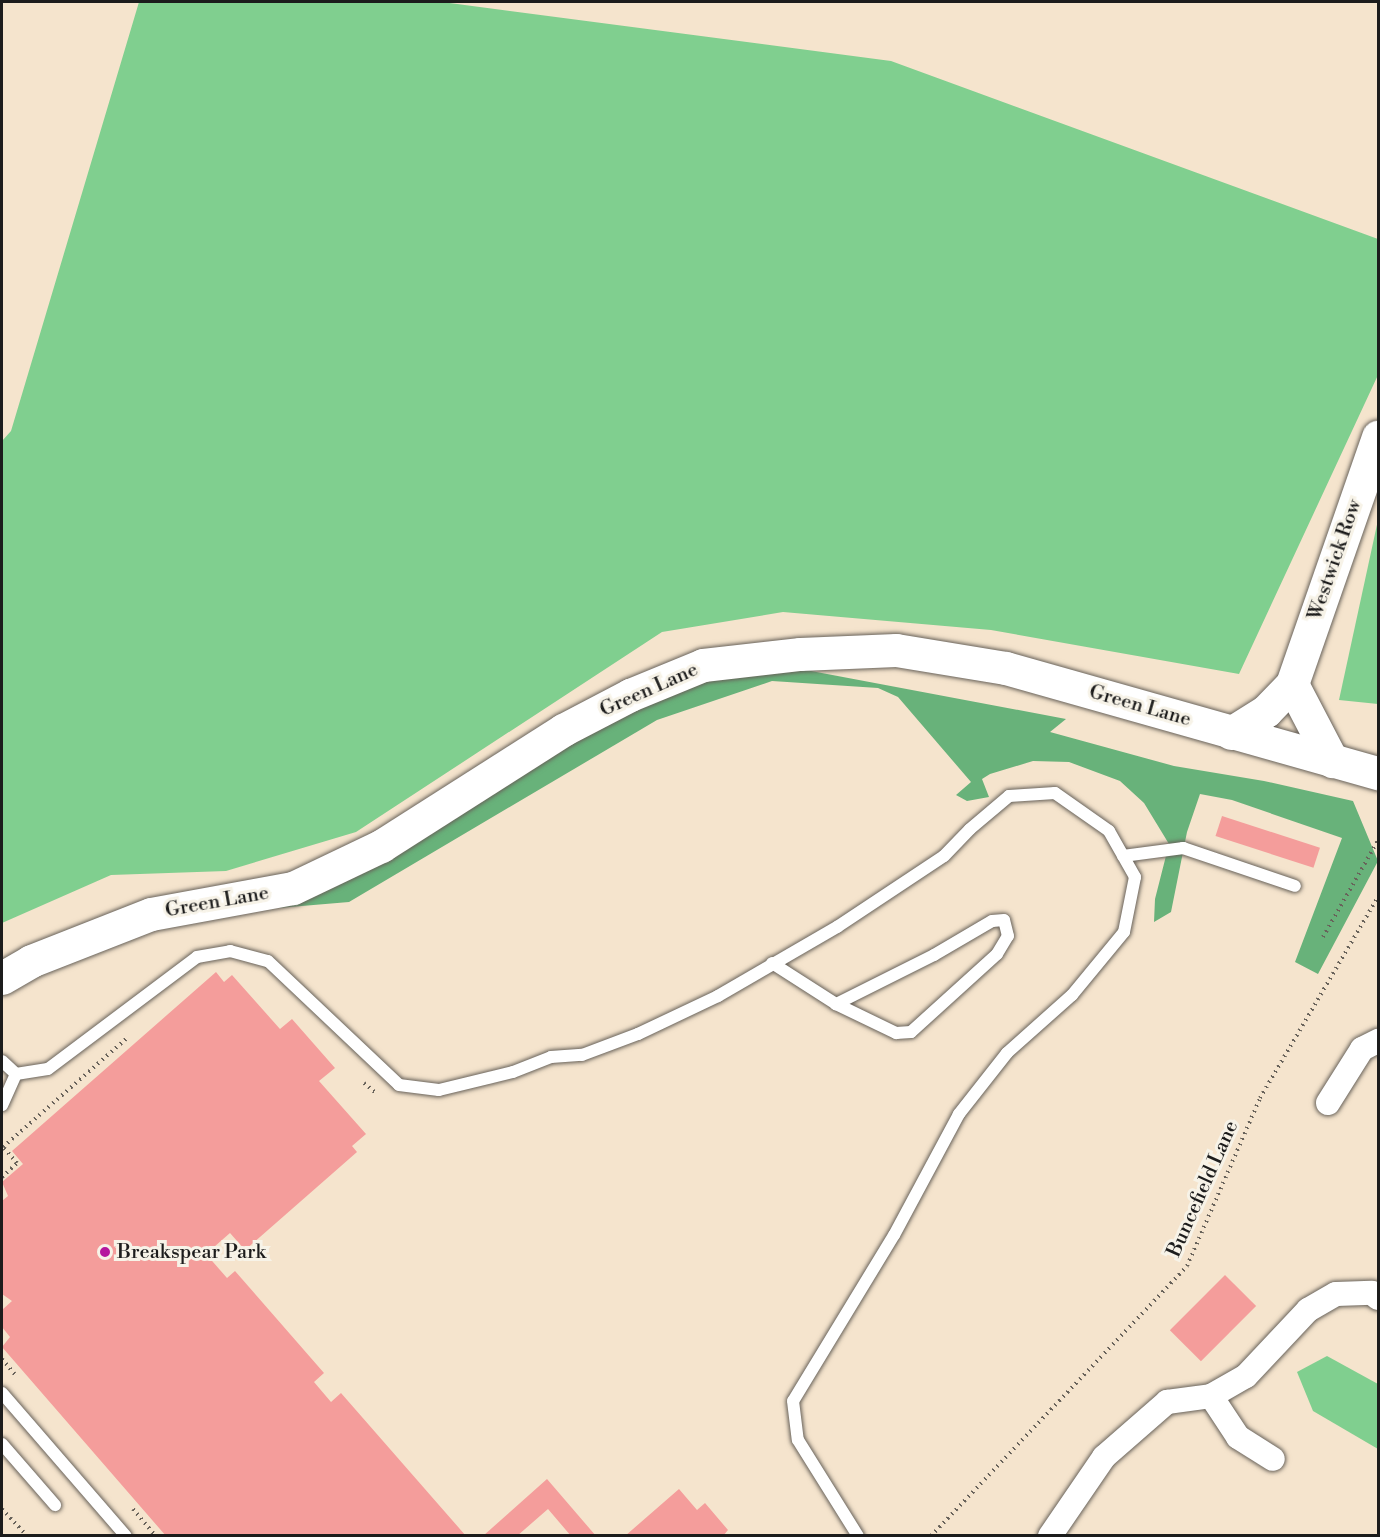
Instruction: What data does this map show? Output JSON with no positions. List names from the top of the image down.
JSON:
{
  "streets": {
    "street": ["Westwick Row", "Green Lane"],
    "path": ["Buncefield Lane"]
  },
  "crossings": [
    ["Westwick Row", "Green Lane"]
  ],
  "places": ["Breakspear Park"]
}
